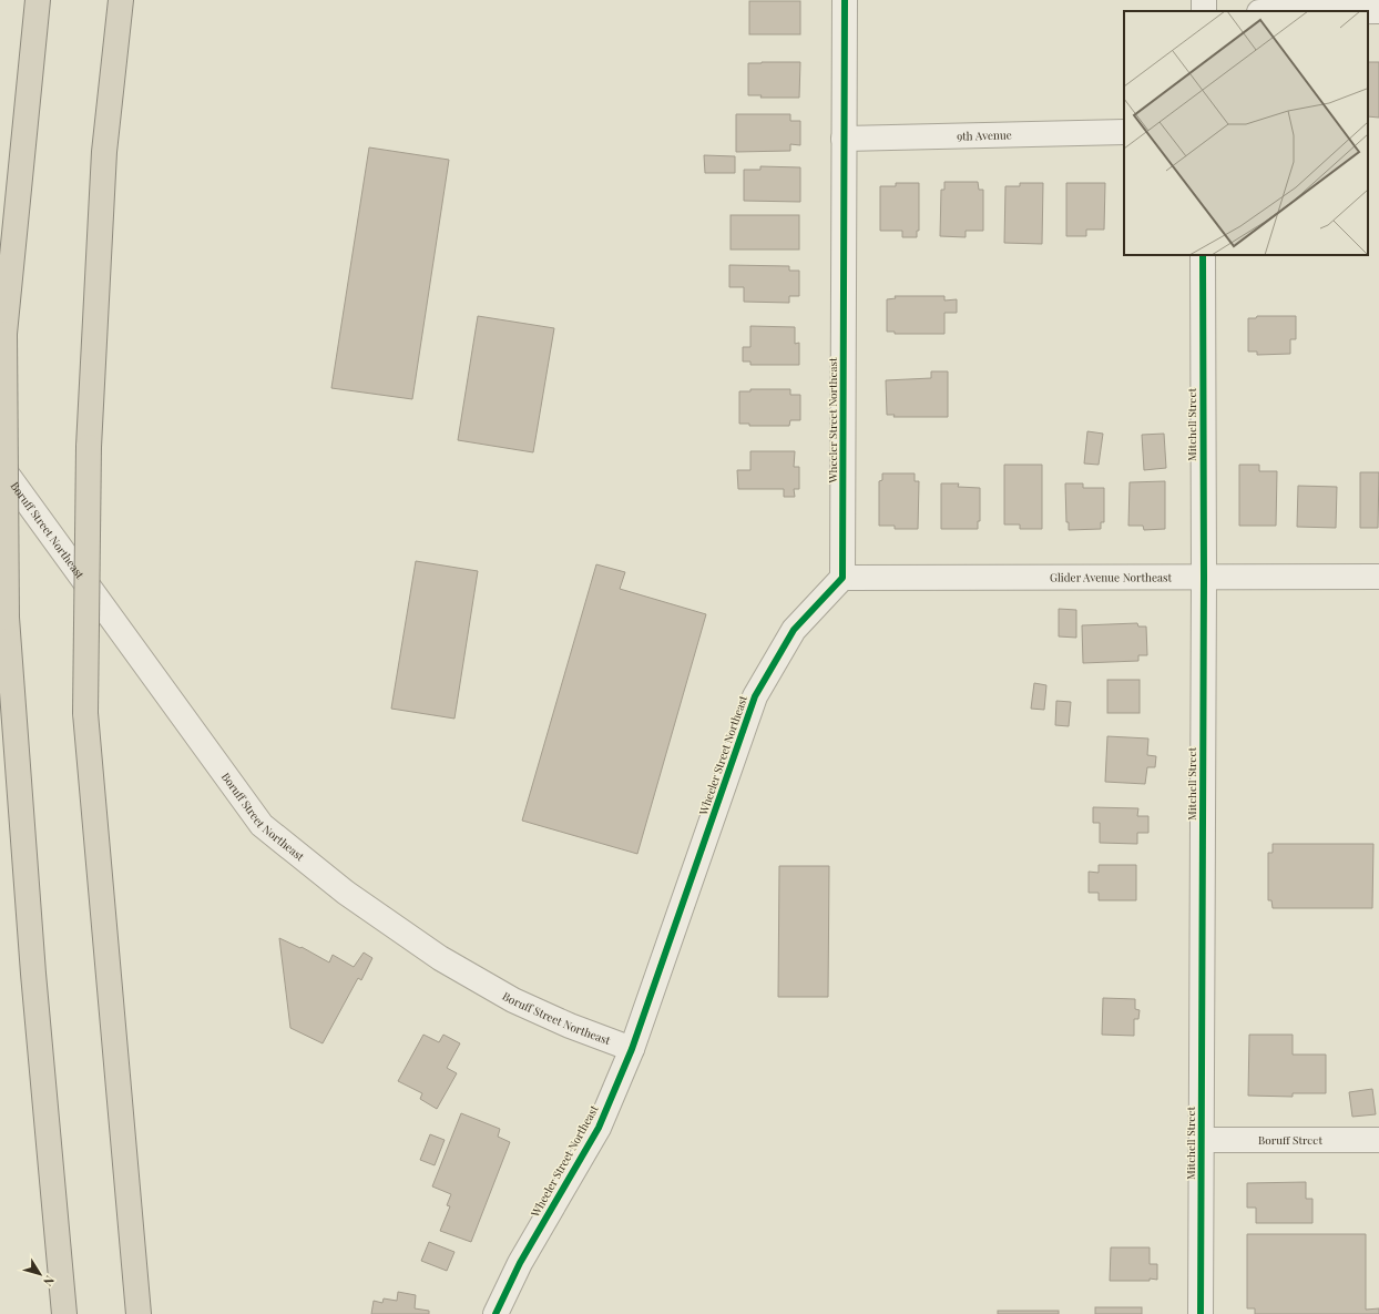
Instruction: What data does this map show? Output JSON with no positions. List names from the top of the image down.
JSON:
{
  "streets": {
    "street": [
      "9th Avenue",
      "Wheeler Street Northeast",
      "Mitchell Street",
      "Boruff Street Northeast",
      "Glider Avenue Northeast",
      "Boruff Street"
    ]
  },
  "crossings": [
    ["9th Avenue", "Wheeler Street Northeast"],
    ["Wheeler Street Northeast", "Boruff Street Northeast"],
    ["Wheeler Street Northeast", "Glider Avenue Northeast"],
    ["Mitchell Street", "Glider Avenue Northeast"],
    ["Mitchell Street", "Boruff Street"]
  ],
  "north": "bottom right"
}
